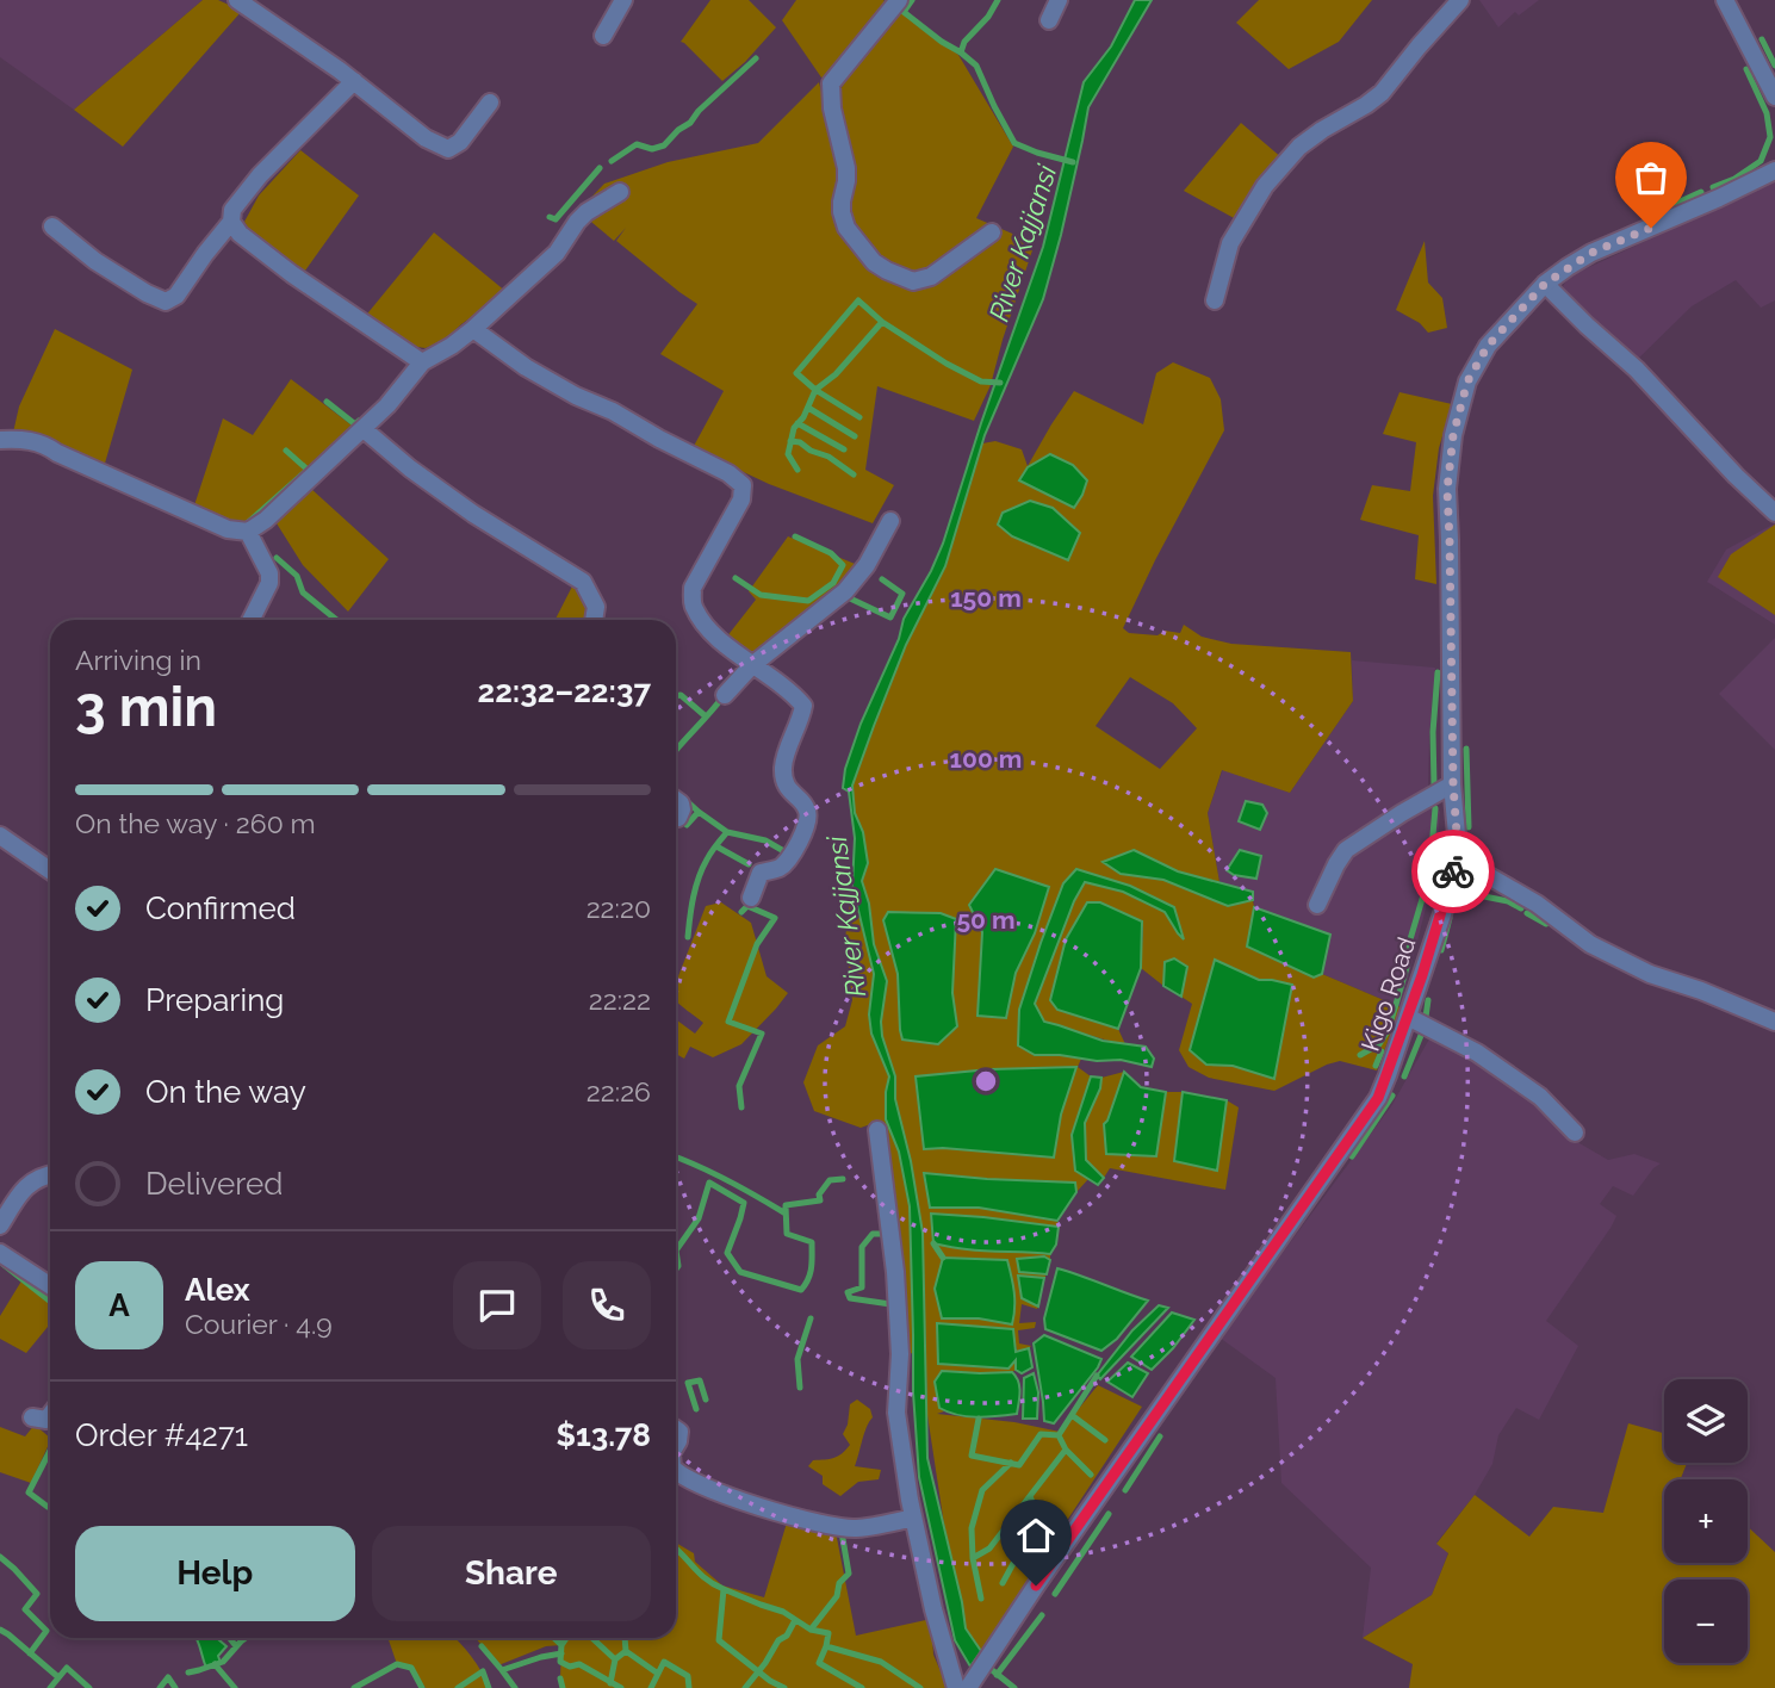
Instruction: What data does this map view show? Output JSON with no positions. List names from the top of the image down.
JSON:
{
  "streets": {
    "street": ["Kigo Road"]
  },
  "water": ["River Kajjansi"],
  "page": {
    "heading": ["3 min", "Arriving in", "22:32–22:37"],
    "panel": [
      "Alex",
      "Courier · 4.9",
      "Order #4271",
      "$13.78"
    ],
    "bar": "On the way · 260 m",
    "list": [
      ["Confirmed", "22:20"],
      ["Preparing", "22:22"],
      ["On the way", "22:26"],
      "Delivered"
    ],
    "round": "A",
    "map_buttons": ["+", "−"],
    "buttons": ["Help", "Share"]
  },
  "rings": ["150 m", "100 m", "50 m"]
}
